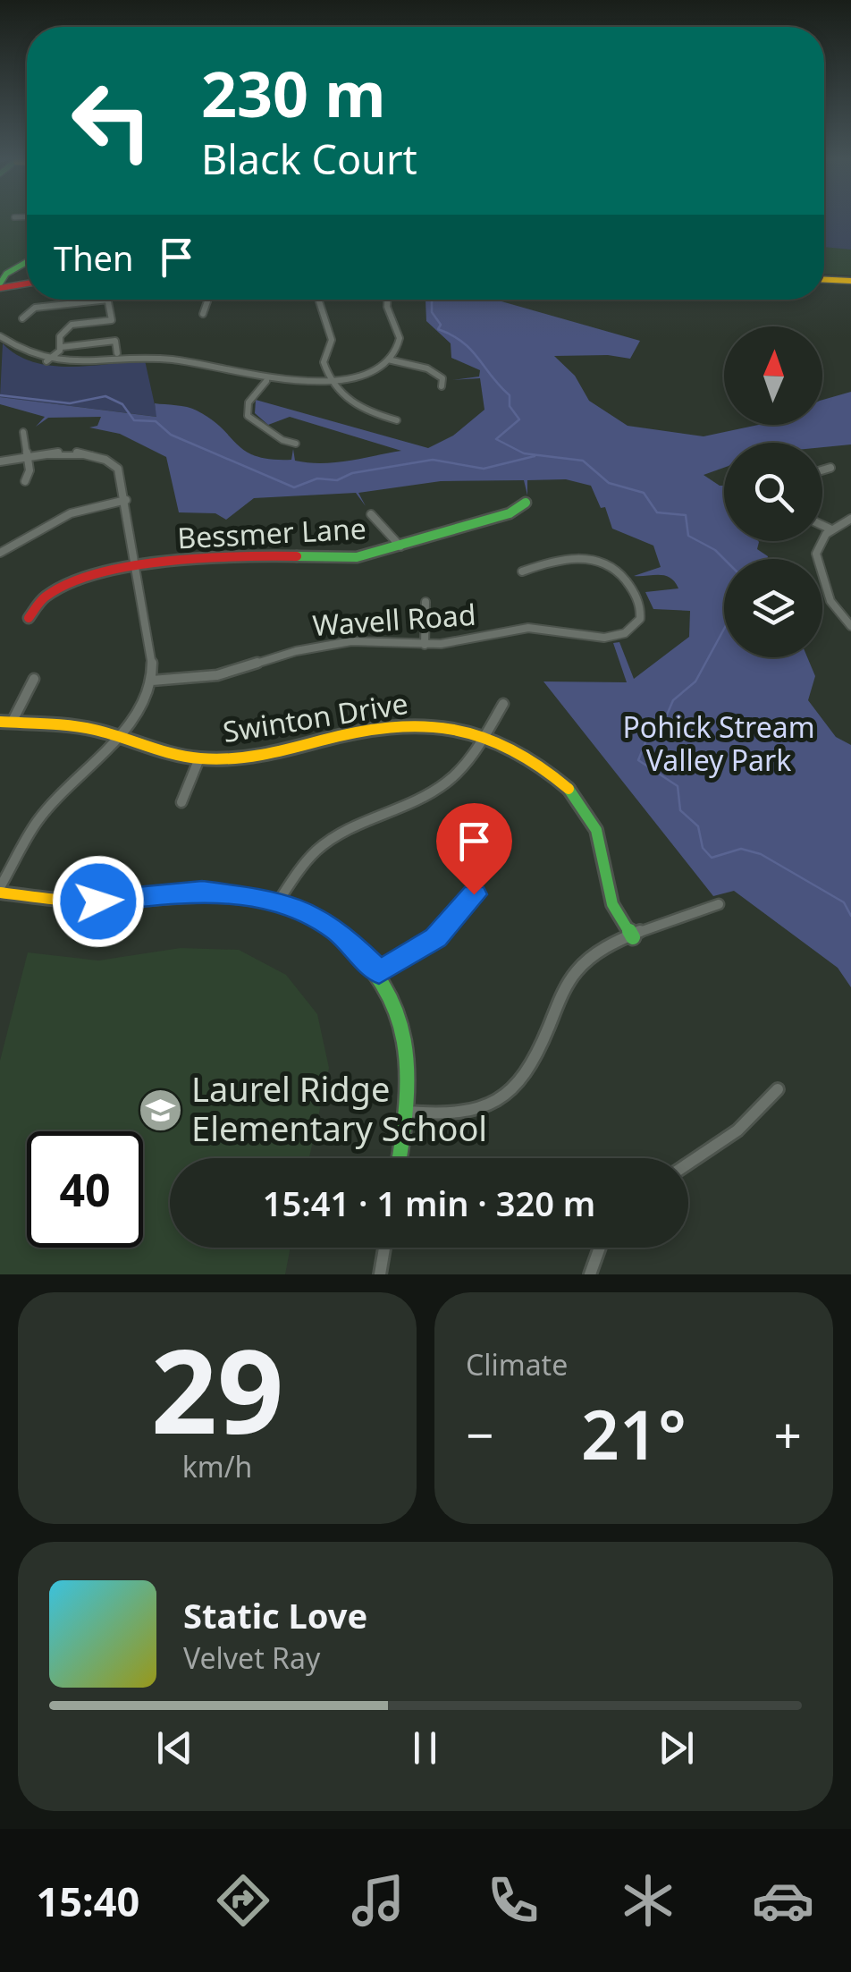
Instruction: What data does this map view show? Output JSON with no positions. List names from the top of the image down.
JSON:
{
  "streets": {
    "street": ["Bessmer Lane", "Wavell Road", "Swinton Drive"]
  },
  "parks": ["Pohick Stream Valley Park"],
  "places": {
    "school or university": ["Laurel Ridge Elementary School"]
  },
  "north": "top",
  "page": {
    "turn": ["230 m", "Black Court"],
    "then": "Then",
    "limit": "40",
    "trip": "15:41 · 1 min · 320 m",
    "tile": [
      ["29", "km/h"],
      "Climate"
    ],
    "heat": ["−", "21°", "+"],
    "song": ["Static Love", "Velvet Ray"],
    "tabs": "15:40"
  }
}
